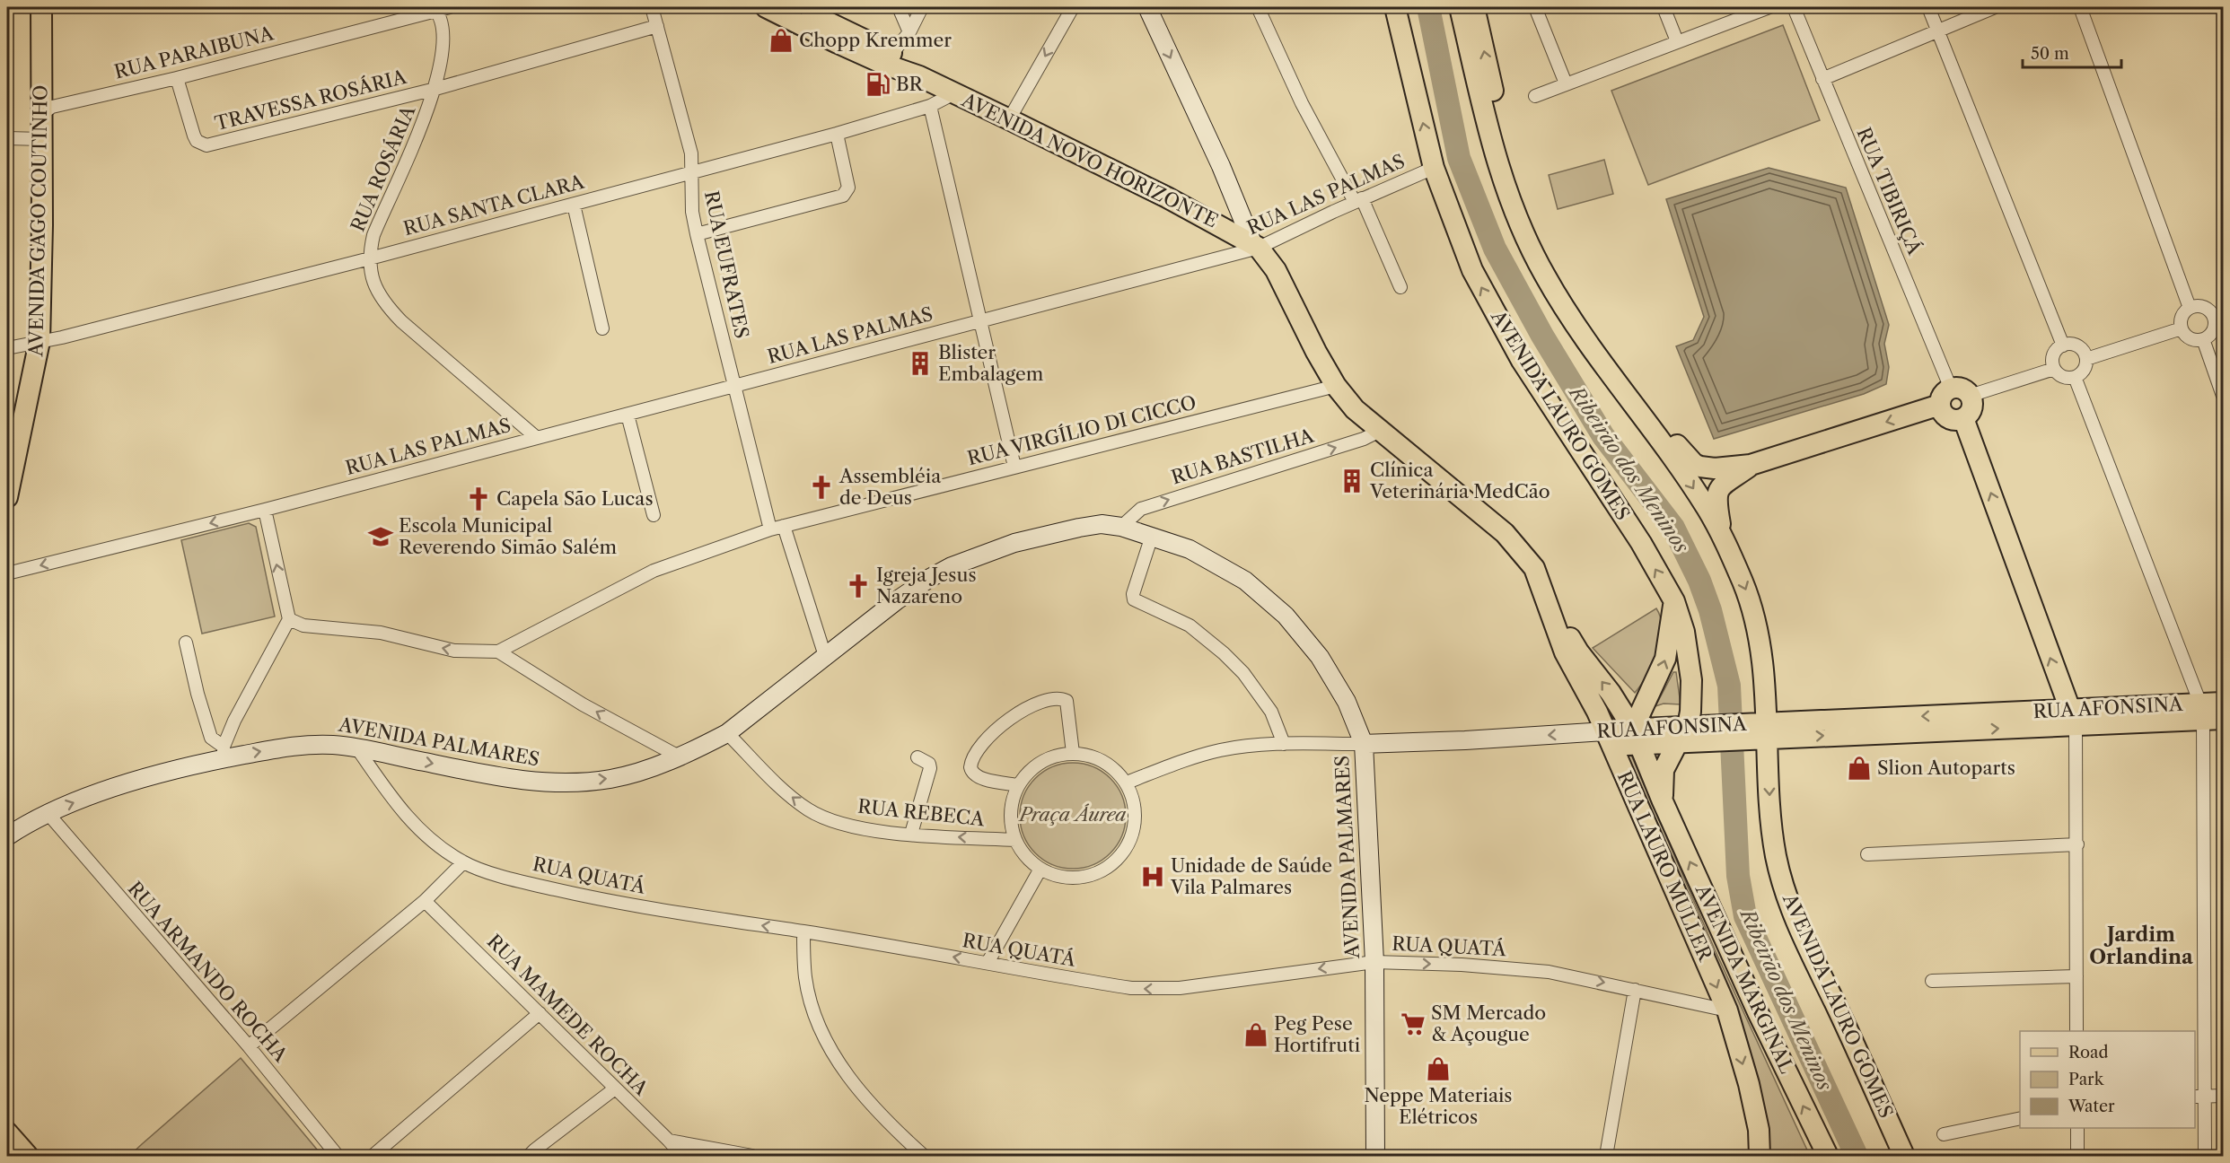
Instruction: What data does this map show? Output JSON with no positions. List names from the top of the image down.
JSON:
{
  "streets": {
    "main road": [
      "AVENIDA NOVO HORIZONTE",
      "AVENIDA GAGO COUTINHO",
      "AVENIDA LAURO GOMES",
      "RUA AFONSINA",
      "RUA LAURO MULLER",
      "AVENIDA MARGINAL"
    ],
    "street": [
      "RUA PARAIBUNA",
      "TRAVESSA ROSÁRIA",
      "RUA ROSÁRIA",
      "RUA TIBIRIÇÁ",
      "RUA LAS PALMAS",
      "RUA SANTA CLARA",
      "RUA EUFRATES",
      "RUA VIRGÍLIO DI CICCO",
      "RUA BASTILHA",
      "AVENIDA PALMARES",
      "RUA REBECA",
      "RUA QUATÁ",
      "RUA ARMANDO ROCHA",
      "RUA MAMEDE ROCHA"
    ]
  },
  "crossings": [
    ["RUA PARAIBUNA", "TRAVESSA ROSÁRIA"],
    ["RUA PARAIBUNA", "RUA ROSÁRIA"],
    ["RUA PARAIBUNA", "AVENIDA GAGO COUTINHO"],
    ["TRAVESSA ROSÁRIA", "RUA ROSÁRIA"],
    ["AVENIDA NOVO HORIZONTE", "RUA LAS PALMAS"],
    ["AVENIDA NOVO HORIZONTE", "RUA SANTA CLARA"],
    ["AVENIDA NOVO HORIZONTE", "RUA LAURO MULLER"],
    ["RUA ROSÁRIA", "RUA LAS PALMAS"],
    ["RUA ROSÁRIA", "RUA SANTA CLARA"],
    ["RUA LAS PALMAS", "RUA EUFRATES"],
    ["RUA LAS PALMAS", "AVENIDA LAURO GOMES"],
    ["RUA LAS PALMAS", "RUA LAURO MULLER"],
    ["RUA SANTA CLARA", "AVENIDA GAGO COUTINHO"],
    ["RUA SANTA CLARA", "RUA EUFRATES"],
    ["RUA EUFRATES", "RUA VIRGÍLIO DI CICCO"],
    ["AVENIDA LAURO GOMES", "RUA AFONSINA"],
    ["RUA VIRGÍLIO DI CICCO", "RUA LAURO MULLER"],
    ["RUA BASTILHA", "AVENIDA PALMARES"],
    ["RUA BASTILHA", "RUA LAURO MULLER"],
    ["RUA AFONSINA", "AVENIDA PALMARES"],
    ["RUA AFONSINA", "RUA REBECA"],
    ["RUA AFONSINA", "RUA LAURO MULLER"],
    ["RUA AFONSINA", "AVENIDA MARGINAL"],
    ["AVENIDA PALMARES", "RUA REBECA"],
    ["AVENIDA PALMARES", "RUA QUATÁ"],
    ["AVENIDA PALMARES", "RUA ARMANDO ROCHA"],
    ["RUA LAURO MULLER", "RUA QUATÁ"],
    ["RUA LAURO MULLER", "AVENIDA MARGINAL"]
  ],
  "one_way": ["RUA BASTILHA", "RUA REBECA", "AVENIDA MARGINAL"],
  "districts": ["Jardim Orlandina"],
  "water": ["Ribeirão dos Meninos"],
  "parks": ["Praça Áurea"],
  "places": {
    "shop": [
      "Chopp Kremmer",
      "Slion Autoparts",
      "Peg Pese Hortifruti",
      "Neppe Materiais Elétricos"
    ],
    "fuel station": ["BR"],
    "building": ["Blister Embalagem", "Clínica Veterinária MedCão"],
    "church": ["Assembléia de Deus", "Capela São Lucas", "Igreja Jesus Nazareno"],
    "school or university": ["Escola Municipal Reverendo Simão Salém"],
    "hospital": ["Unidade de Saúde Vila Palmares"],
    "supermarket": ["SM Mercado & Açougue"]
  },
  "legend": ["Road", "Park", "Water"],
  "scale_bar": "50 m"
}
